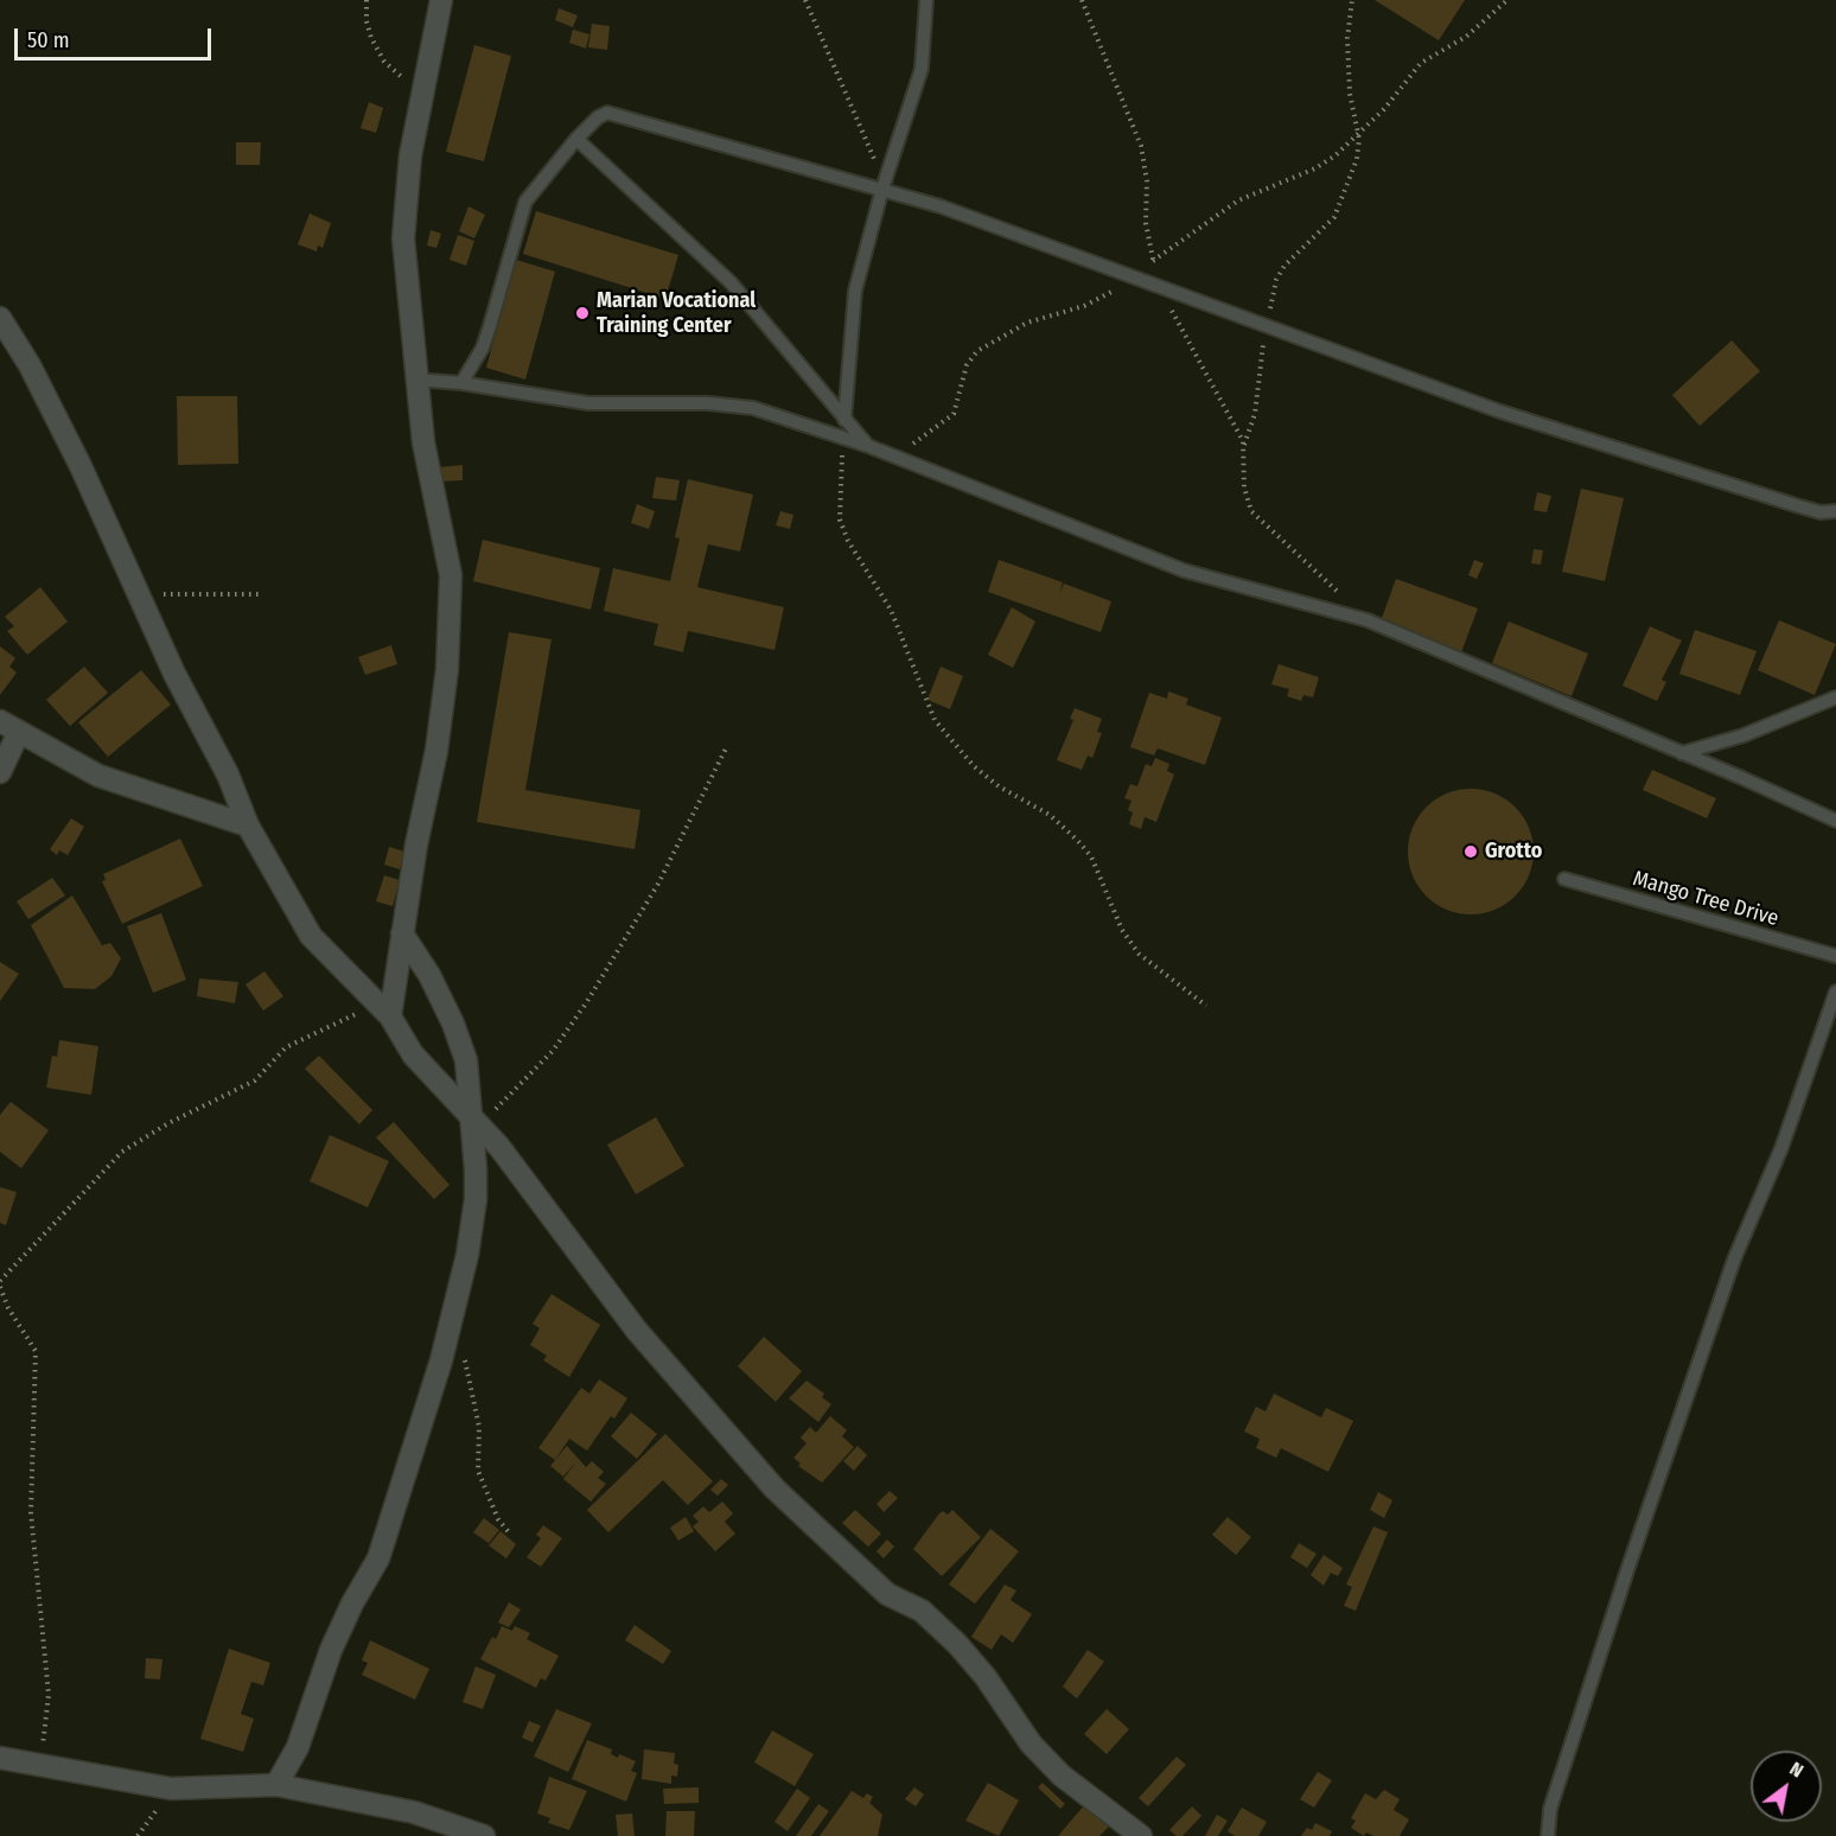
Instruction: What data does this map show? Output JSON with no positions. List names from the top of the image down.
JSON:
{
  "streets": {
    "lane": ["Mango Tree Drive"]
  },
  "places": ["Marian Vocational Training Center", "Grotto"],
  "scale_bar": "50 m",
  "north": "top right"
}
